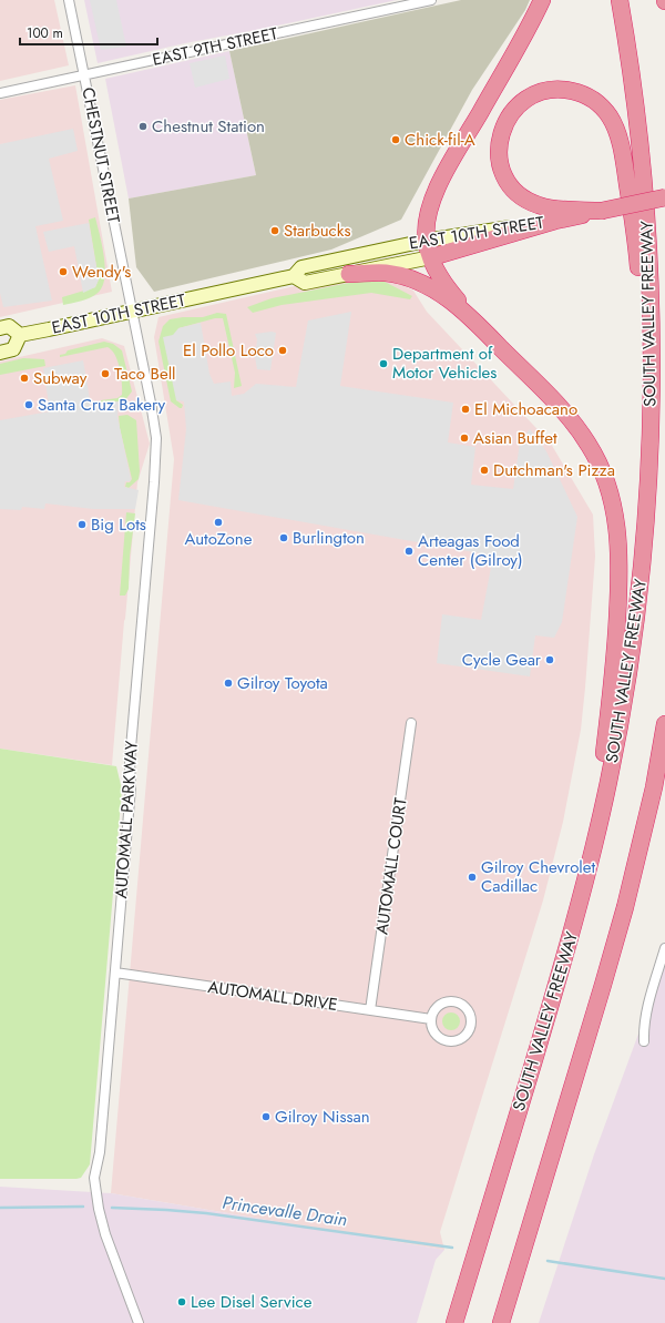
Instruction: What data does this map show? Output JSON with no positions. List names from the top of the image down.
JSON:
{
  "streets": {
    "highway": ["EAST 10TH STREET", "SOUTH VALLEY FREEWAY"],
    "street": [
      "EAST 9TH STREET",
      "CHESTNUT STREET",
      "AUTOMALL PARKWAY",
      "AUTOMALL COURT",
      "AUTOMALL DRIVE"
    ]
  },
  "crossings": [
    ["EAST 9TH STREET", "CHESTNUT STREET"],
    ["CHESTNUT STREET", "EAST 10TH STREET"],
    ["CHESTNUT STREET", "AUTOMALL PARKWAY"],
    ["EAST 10TH STREET", "AUTOMALL PARKWAY"],
    ["AUTOMALL PARKWAY", "AUTOMALL DRIVE"],
    ["AUTOMALL COURT", "AUTOMALL DRIVE"]
  ],
  "water": ["Princevalle Drain"],
  "places": [
    "Chestnut Station",
    "Chick-fil-A",
    "Starbucks",
    "Wendy's",
    "El Pollo Loco",
    "Department of Motor Vehicles",
    "Taco Bell",
    "Subway",
    "Santa Cruz Bakery",
    "El Michoacano",
    "Asian Buffet",
    "Dutchman's Pizza",
    "AutoZone",
    "Big Lots",
    "Burlington",
    "Arteagas Food Center (Gilroy)",
    "Cycle Gear",
    "Gilroy Toyota",
    "Gilroy Chevrolet Cadillac",
    "Gilroy Nissan",
    "Lee Disel Service"
  ],
  "scale_bar": "100 m"
}
